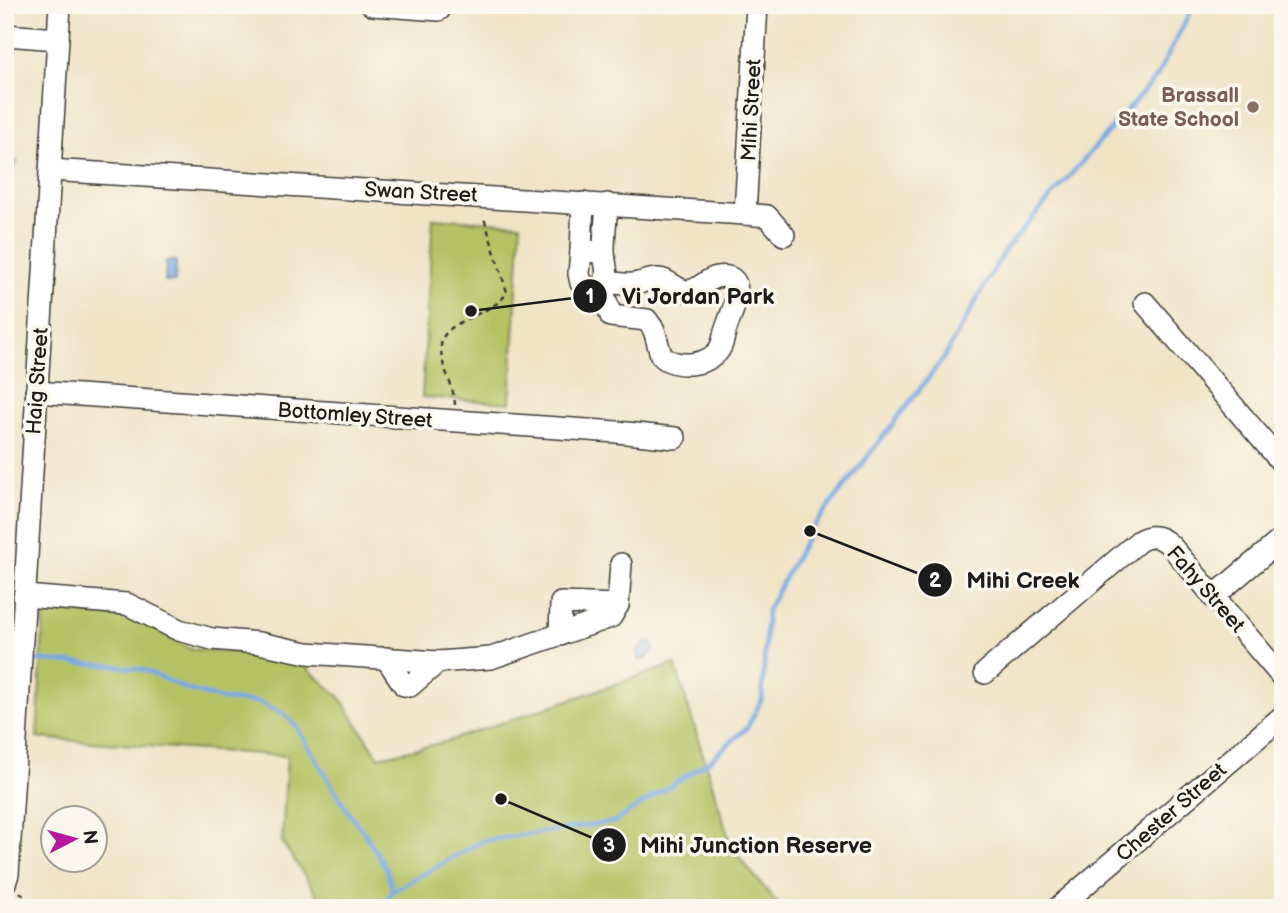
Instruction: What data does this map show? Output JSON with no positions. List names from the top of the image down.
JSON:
{
  "streets": {
    "street": [
      "Mihi Street",
      "Swan Street",
      "Haig Street",
      "Bottomley Street",
      "Fahy Street",
      "Chester Street"
    ]
  },
  "crossings": [
    ["Mihi Street", "Swan Street"],
    ["Swan Street", "Haig Street"],
    ["Haig Street", "Bottomley Street"]
  ],
  "places": [
    "Brassall State School",
    "Vi Jordan Park",
    "Mihi Creek",
    "Mihi Junction Reserve"
  ],
  "north": "right"
}
